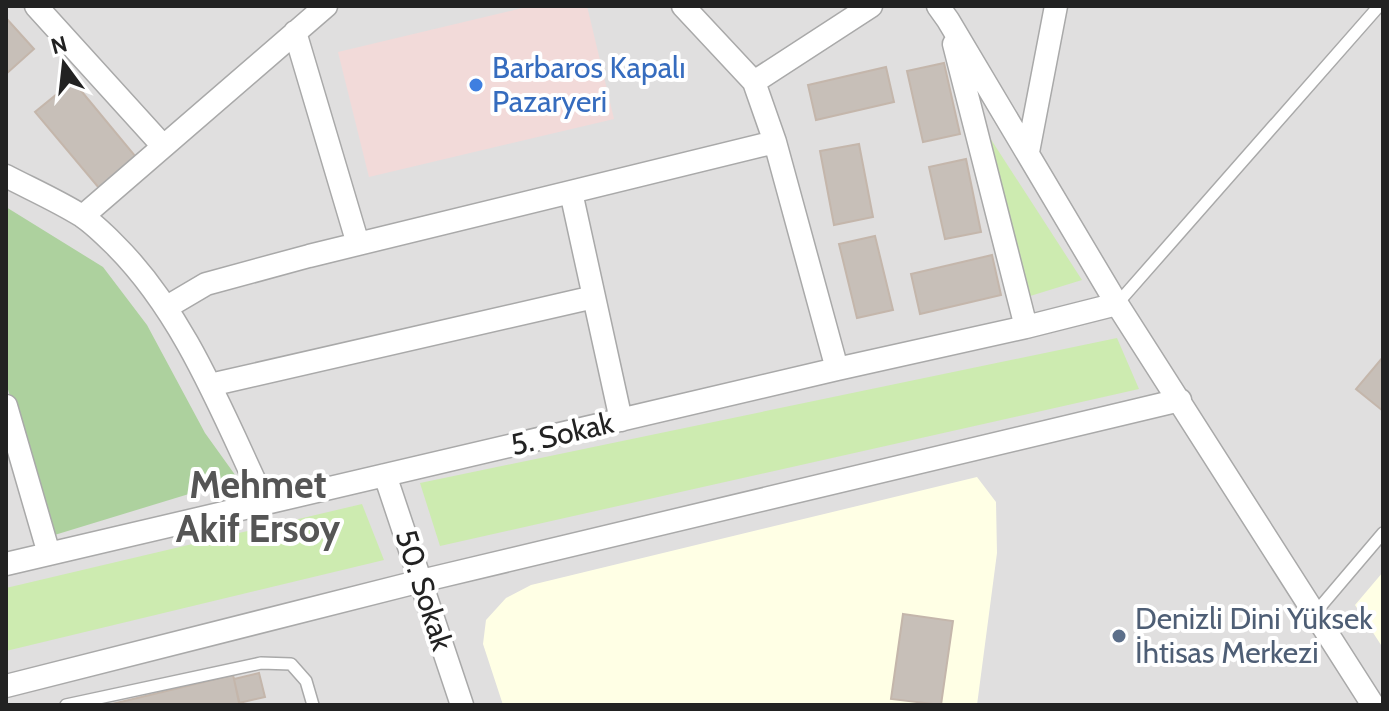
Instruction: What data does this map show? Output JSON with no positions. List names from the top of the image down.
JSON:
{
  "streets": {
    "street": ["5. Sokak", "50. Sokak"]
  },
  "crossings": [
    ["5. Sokak", "50. Sokak"]
  ],
  "districts": ["Mehmet Akif Ersoy"],
  "places": ["Barbaros Kapalı Pazaryeri", "Denizli Dini Yüksek İhtisas Merkezi"],
  "north": "top"
}
